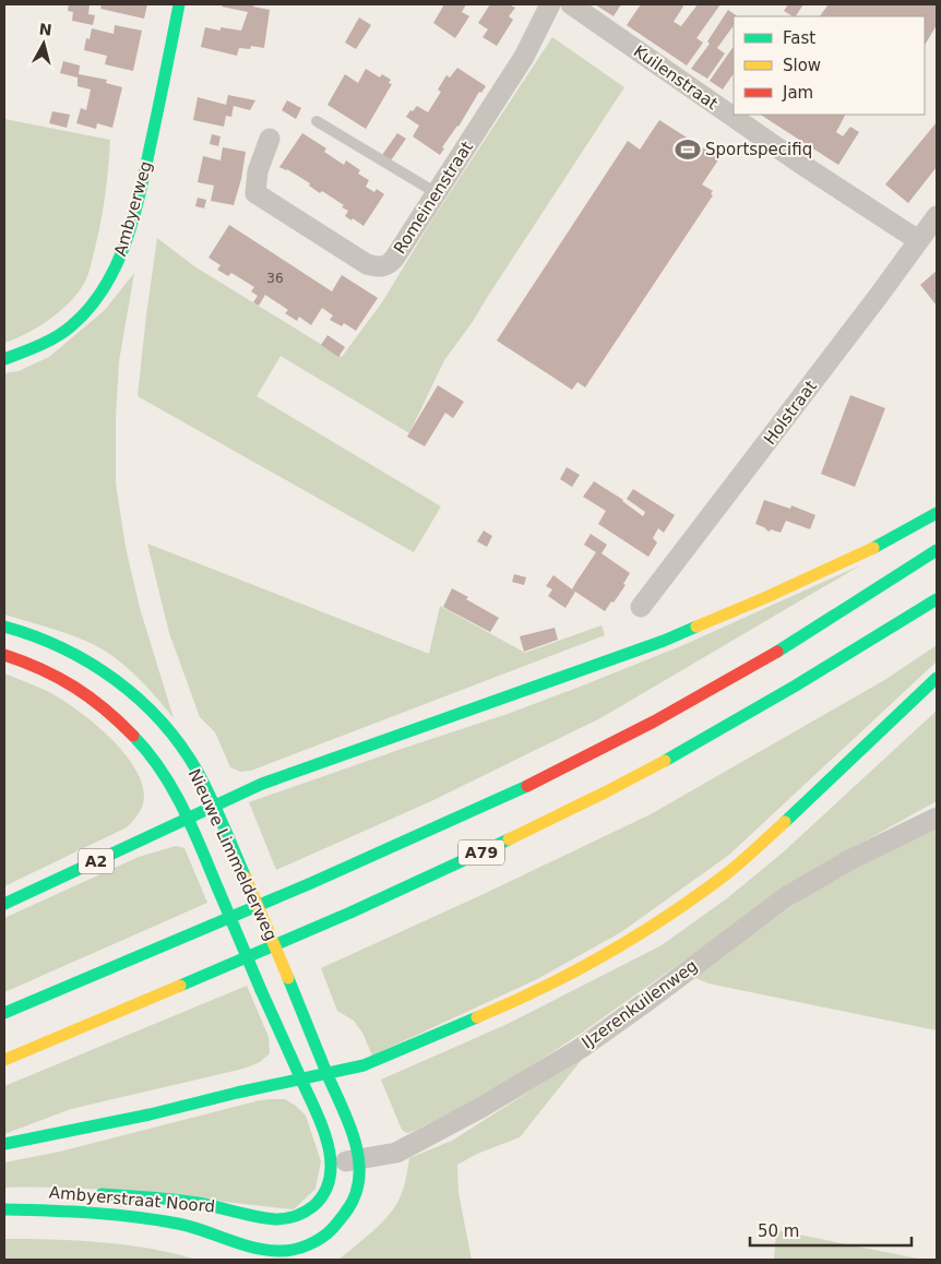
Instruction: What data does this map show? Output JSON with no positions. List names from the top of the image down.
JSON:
{
  "streets": {
    "main road": [
      "Ambyerweg",
      "A79",
      "Nieuwe Limmelderweg",
      "A2",
      "Ambyerstraat Noord"
    ],
    "street": [
      "Kuilenstraat",
      "Romeinenstraat",
      "Holstraat",
      "IJzerenkuilenweg"
    ]
  },
  "crossings": [
    ["Kuilenstraat", "Holstraat"],
    ["Nieuwe Limmelderweg", "A2"],
    ["Nieuwe Limmelderweg", "Ambyerstraat Noord"],
    ["IJzerenkuilenweg", "Ambyerstraat Noord"]
  ],
  "places": {
    "sports": ["Sportspecifiq"]
  },
  "house_numbers": ["36"],
  "legend": ["Fast", "Slow", "Jam"],
  "scale_bar": "50 m",
  "north": "top"
}
